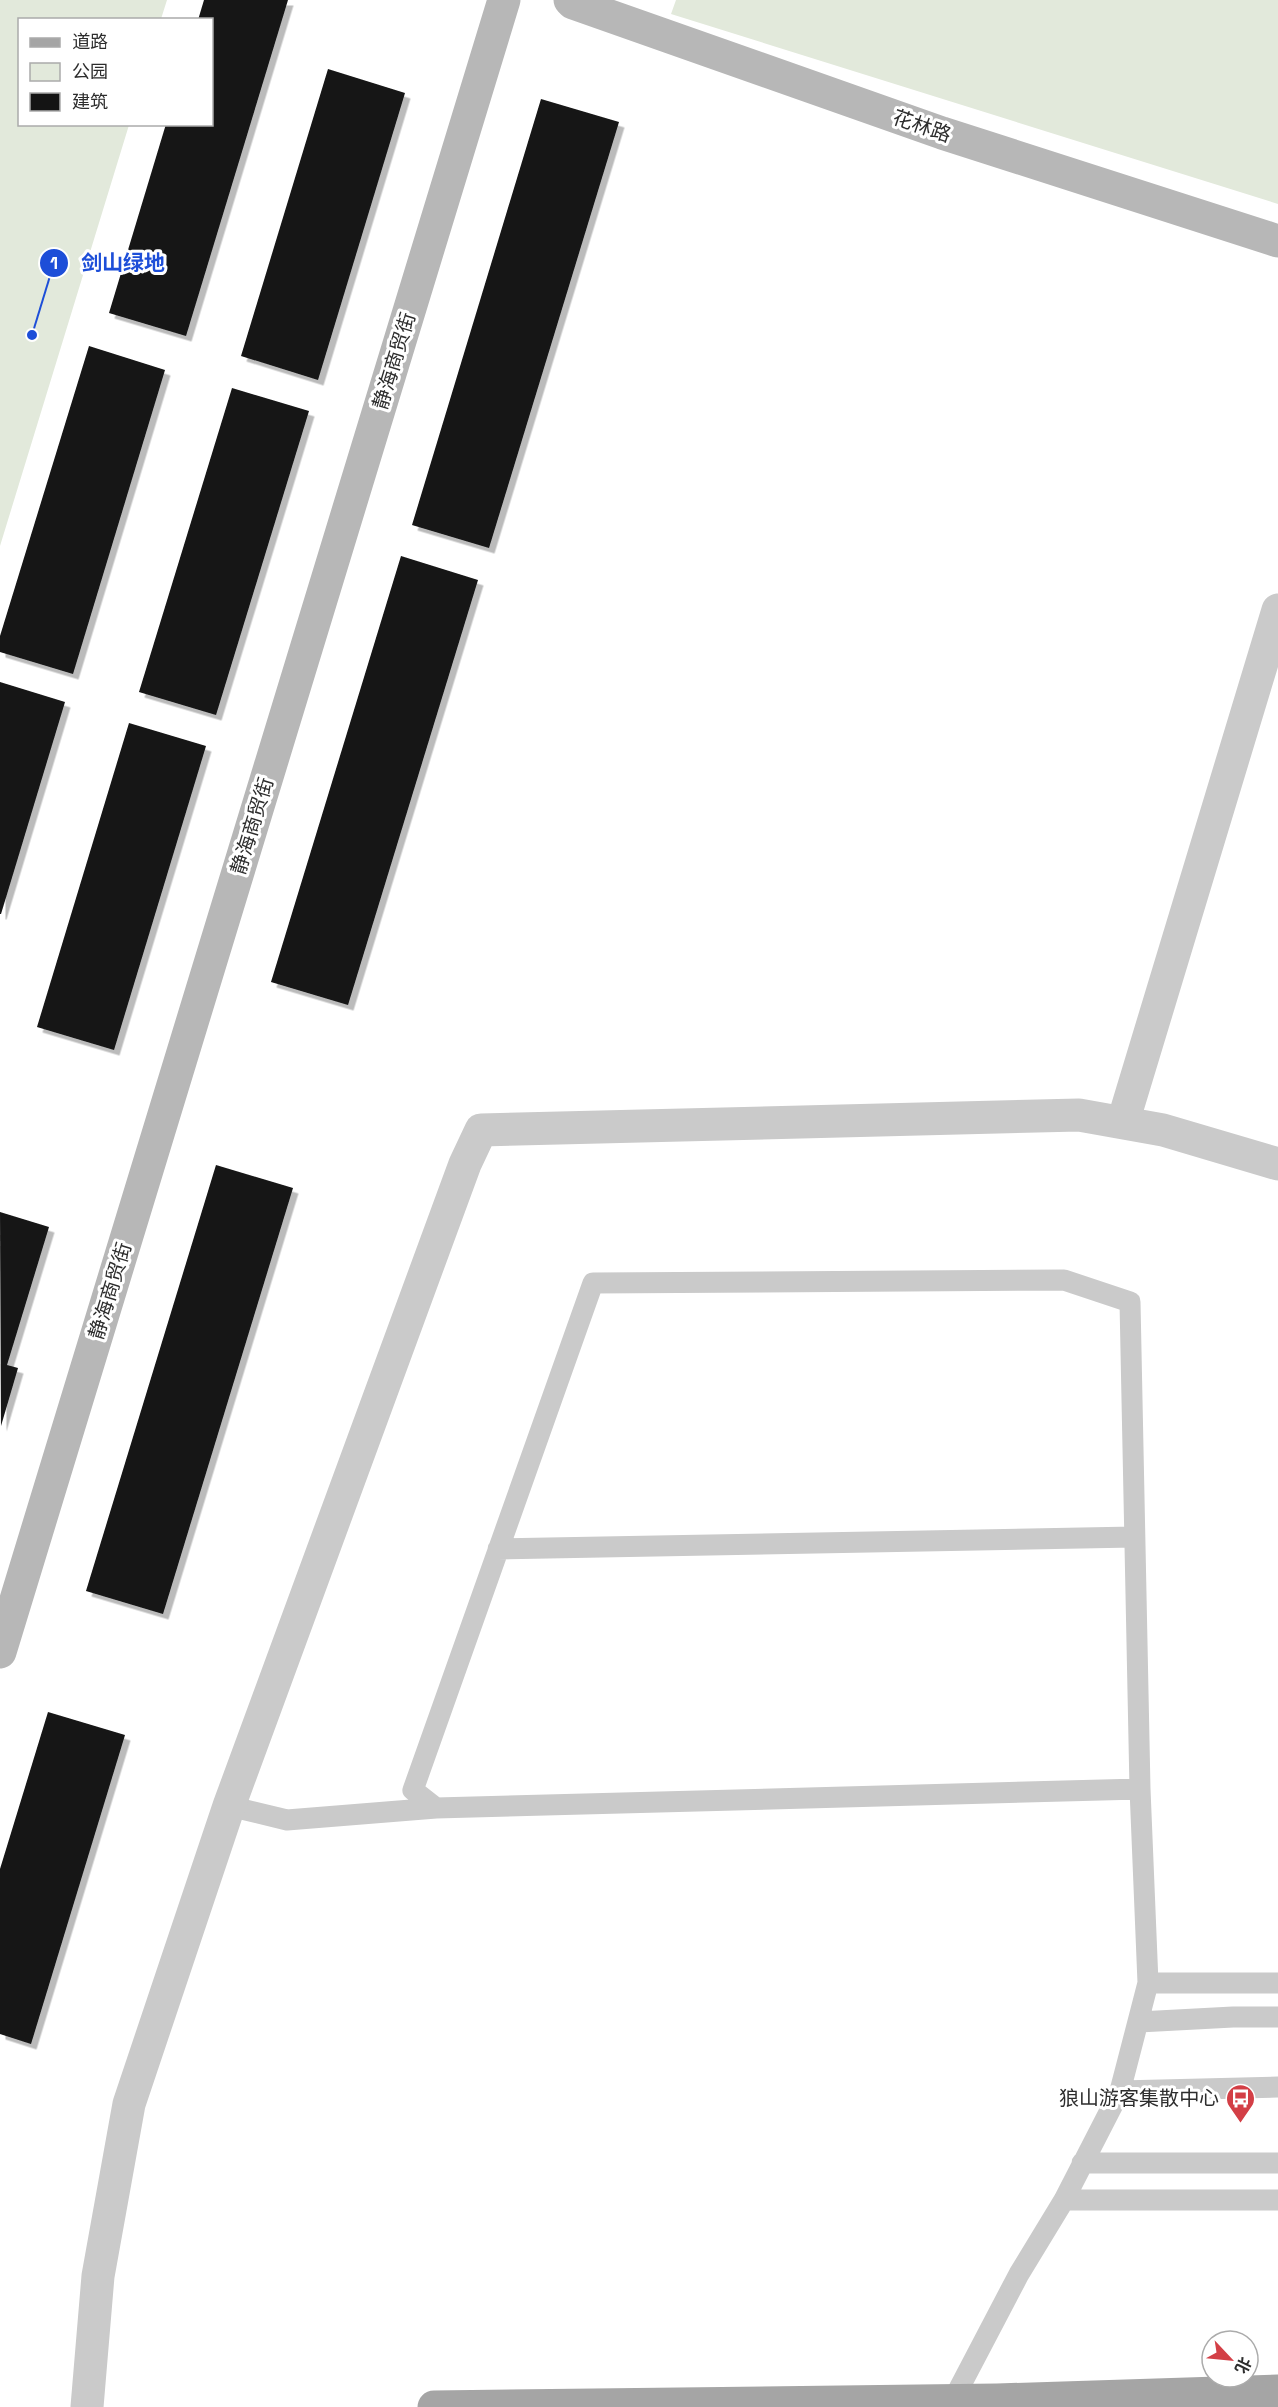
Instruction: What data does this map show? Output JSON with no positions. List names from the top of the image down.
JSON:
{
  "streets": {
    "street": ["花林路", "静海商贸街"]
  },
  "places": {
    "other": ["剑山绿地"],
    "bus stop": ["狼山游客集散中心"]
  },
  "legend": ["道路", "公园", "建筑"],
  "north": "bottom right"
}
